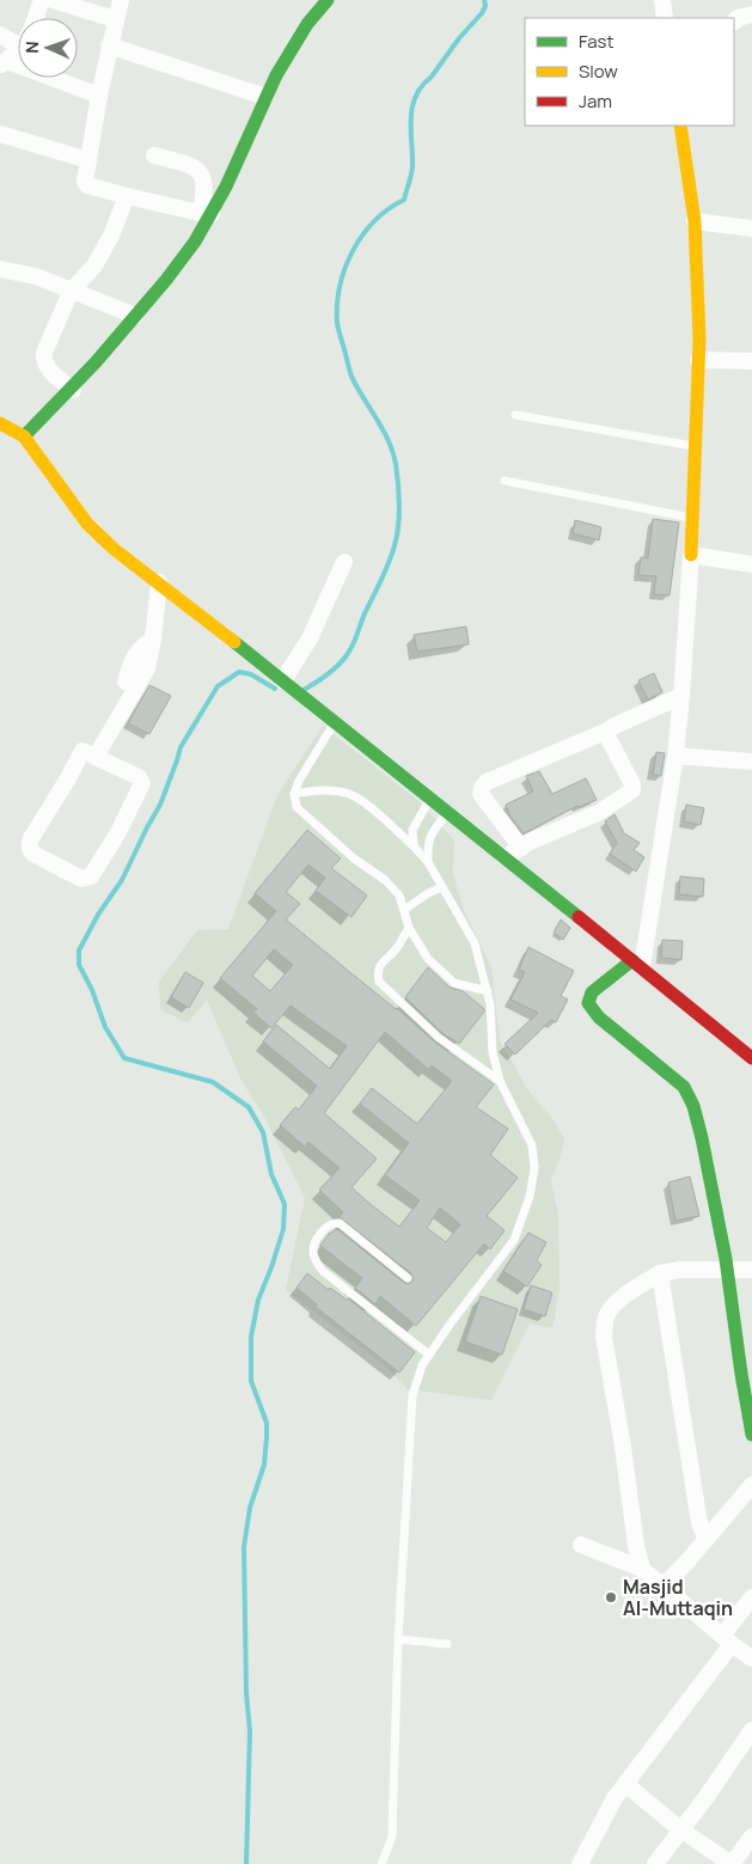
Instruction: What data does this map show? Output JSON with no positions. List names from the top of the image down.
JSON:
{
  "places": ["Masjid Al-Muttaqin"],
  "legend": ["Fast", "Slow", "Jam"],
  "north": "left"
}
